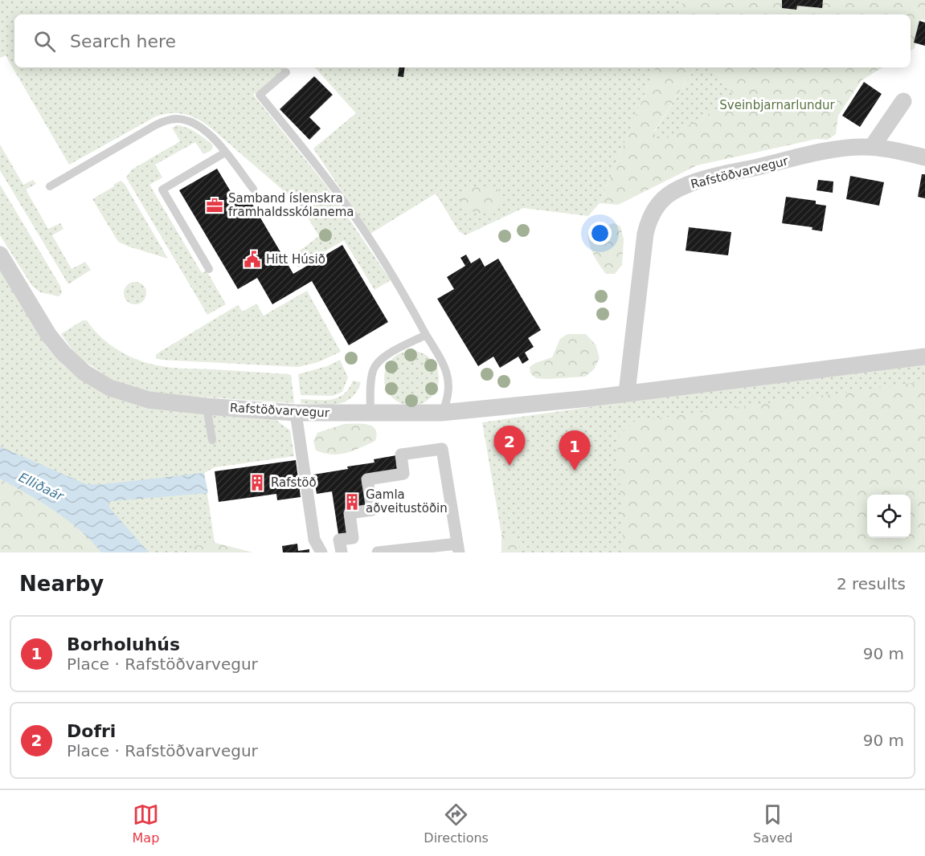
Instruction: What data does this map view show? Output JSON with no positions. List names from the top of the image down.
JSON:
{
  "streets": {
    "street": ["Rafstöðvarvegur"]
  },
  "water": ["Elliðaár"],
  "parks": ["Sveinbjarnarlundur"],
  "places": {
    "office": ["Samband íslenskra framhaldsskólanema"],
    "public building": ["Hitt Húsið"],
    "building": ["Rafstöð", "Gamla aðveitustöðin"]
  },
  "page": {
    "search": "Search here",
    "pins": ["2", "1"],
    "heading": ["Nearby", "2 results"],
    "list": [
      {
        "mark": "1",
        "name": "Borholuhús",
        "note": "Place · Rafstöðvarvegur",
        "value": "90 m"
      },
      {
        "mark": "2",
        "name": "Dofri",
        "note": "Place · Rafstöðvarvegur",
        "value": "90 m"
      }
    ],
    "nav": ["Map", "Directions", "Saved"]
  }
}
